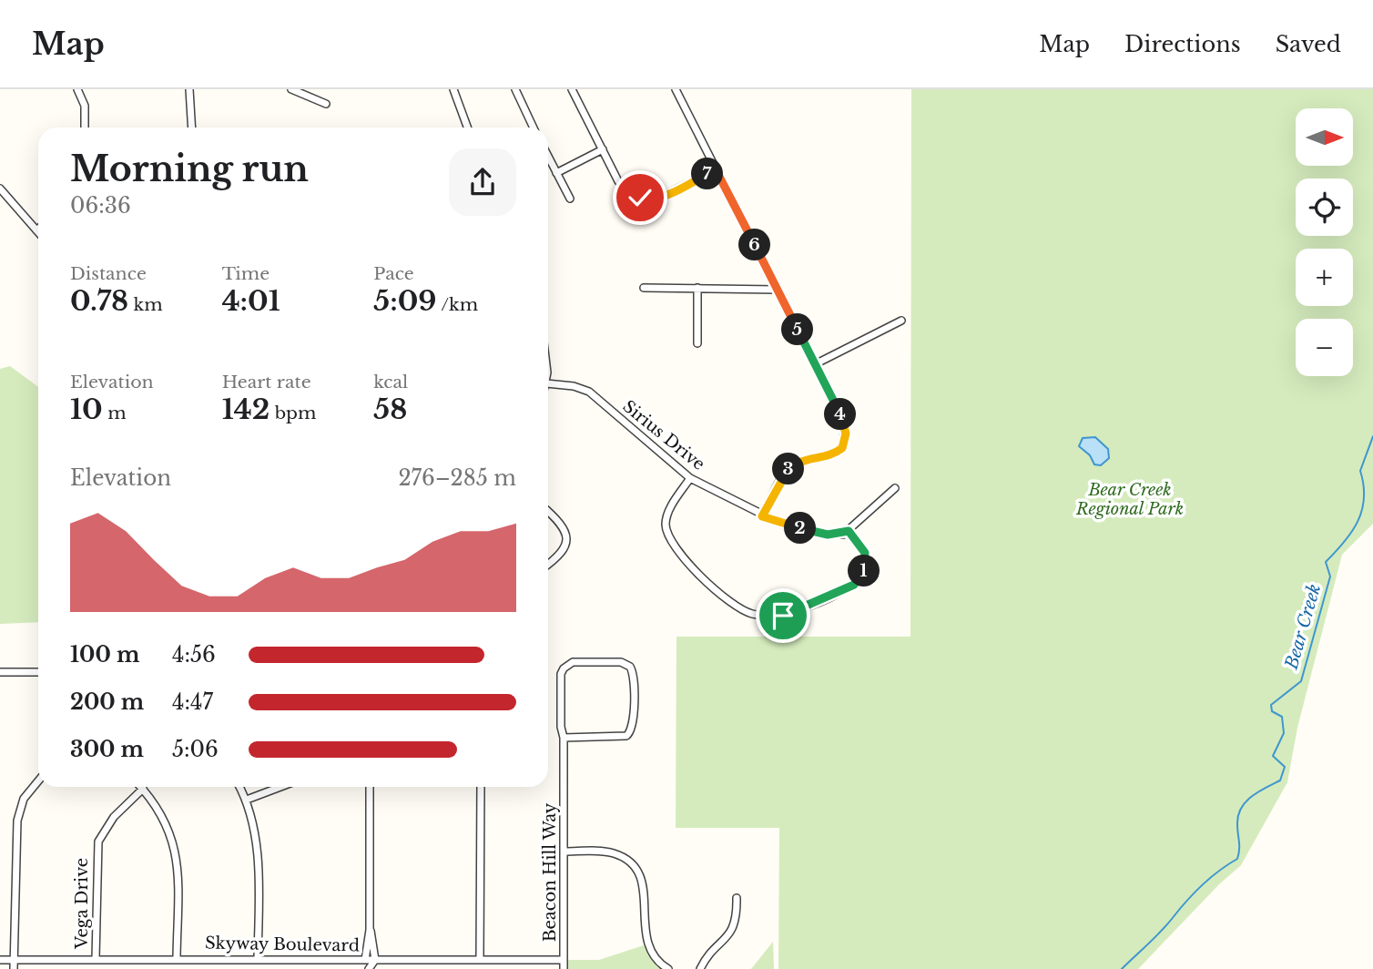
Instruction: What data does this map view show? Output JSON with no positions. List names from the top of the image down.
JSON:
{
  "streets": {
    "street": [
      "Sirius Drive",
      "Beacon Hill Way",
      "Vega Drive",
      "Skyway Boulevard"
    ]
  },
  "crossings": [
    ["Beacon Hill Way", "Skyway Boulevard"],
    ["Vega Drive", "Skyway Boulevard"]
  ],
  "water": ["Bear Creek"],
  "parks": ["Bear Creek Regional Park"],
  "north": "right",
  "page": {
    "header": "Map",
    "nav": ["Map", "Directions", "Saved"],
    "map_buttons": ["+", "−"],
    "heading": ["Morning run", "06:36"],
    "pins": [
      "7",
      "6",
      "5",
      "4",
      "3",
      "2",
      "1"
    ],
    "stats": [
      ["Distance", "0.78 km"],
      ["Time", "4:01"],
      ["Pace", "5:09 /km"],
      ["Elevation", "10 m"],
      ["Heart rate", "142 bpm"],
      ["kcal", "58"]
    ],
    "chart": ["Elevation", "276–285 m"],
    "list": [
      {
        "name": "100 m",
        "note": "4:56"
      },
      {
        "name": "200 m",
        "note": "4:47"
      },
      {
        "name": "300 m",
        "note": "5:06"
      }
    ]
  }
}
